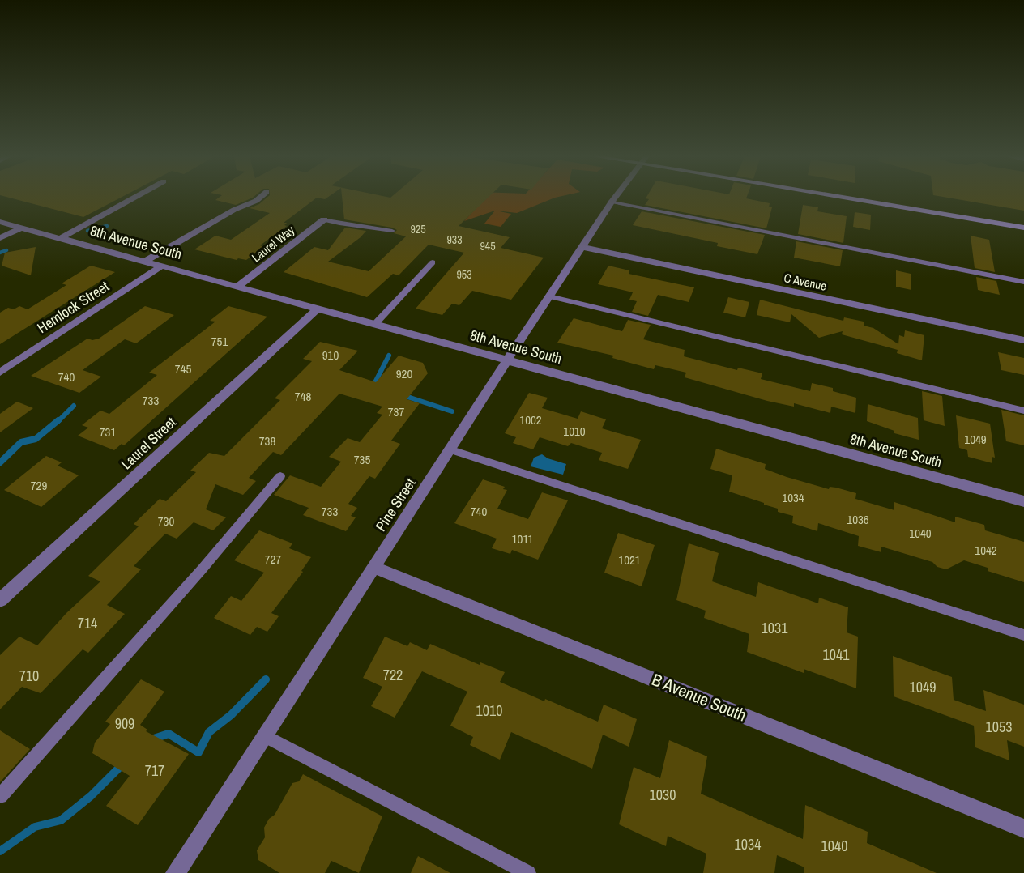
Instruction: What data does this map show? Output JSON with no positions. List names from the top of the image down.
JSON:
{
  "streets": {
    "street": [
      "8th Avenue South",
      "Laurel Way",
      "C Avenue",
      "Hemlock Street",
      "Laurel Street",
      "Pine Street",
      "B Avenue South"
    ]
  },
  "crossings": [
    ["8th Avenue South", "Laurel Way"],
    ["8th Avenue South", "Hemlock Street"],
    ["8th Avenue South", "Laurel Street"],
    ["8th Avenue South", "Pine Street"],
    ["C Avenue", "Pine Street"],
    ["Pine Street", "B Avenue South"]
  ],
  "house_numbers": [
    "925",
    "933",
    "945",
    "953",
    "751",
    "910",
    "745",
    "920",
    "740",
    "748",
    "733",
    "737",
    "1002",
    "1010",
    "731",
    "1049",
    "738",
    "735",
    "729",
    "1034",
    "733",
    "740",
    "1036",
    "730",
    "1040",
    "1011",
    "1042",
    "727",
    "1021",
    "714",
    "1031",
    "1041",
    "722",
    "710",
    "1049",
    "1010",
    "909",
    "1053",
    "717",
    "1030",
    "1034",
    "1040"
  ]
}
